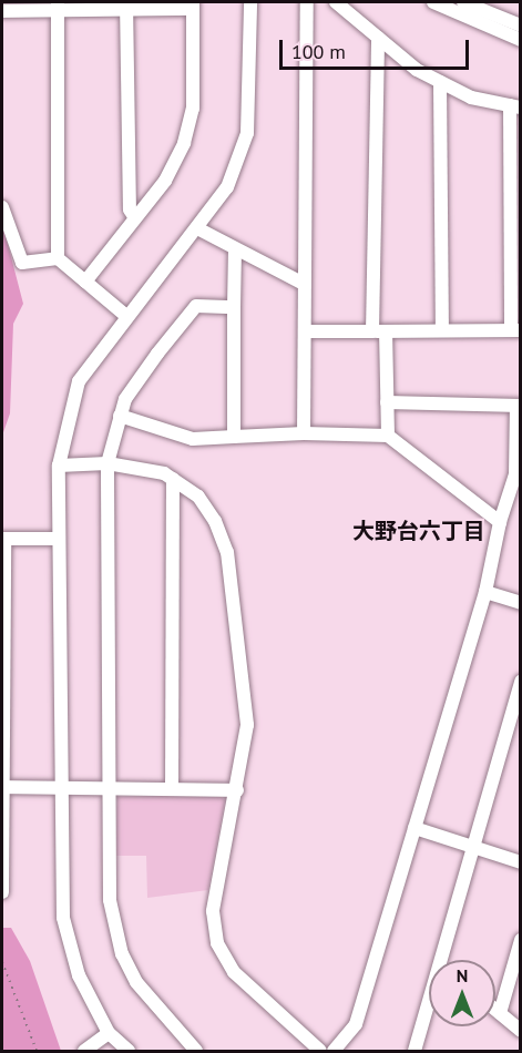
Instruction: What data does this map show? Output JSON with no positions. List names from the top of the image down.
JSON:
{
  "districts": ["大野台六丁目"],
  "scale_bar": "100 m",
  "north": "top"
}
